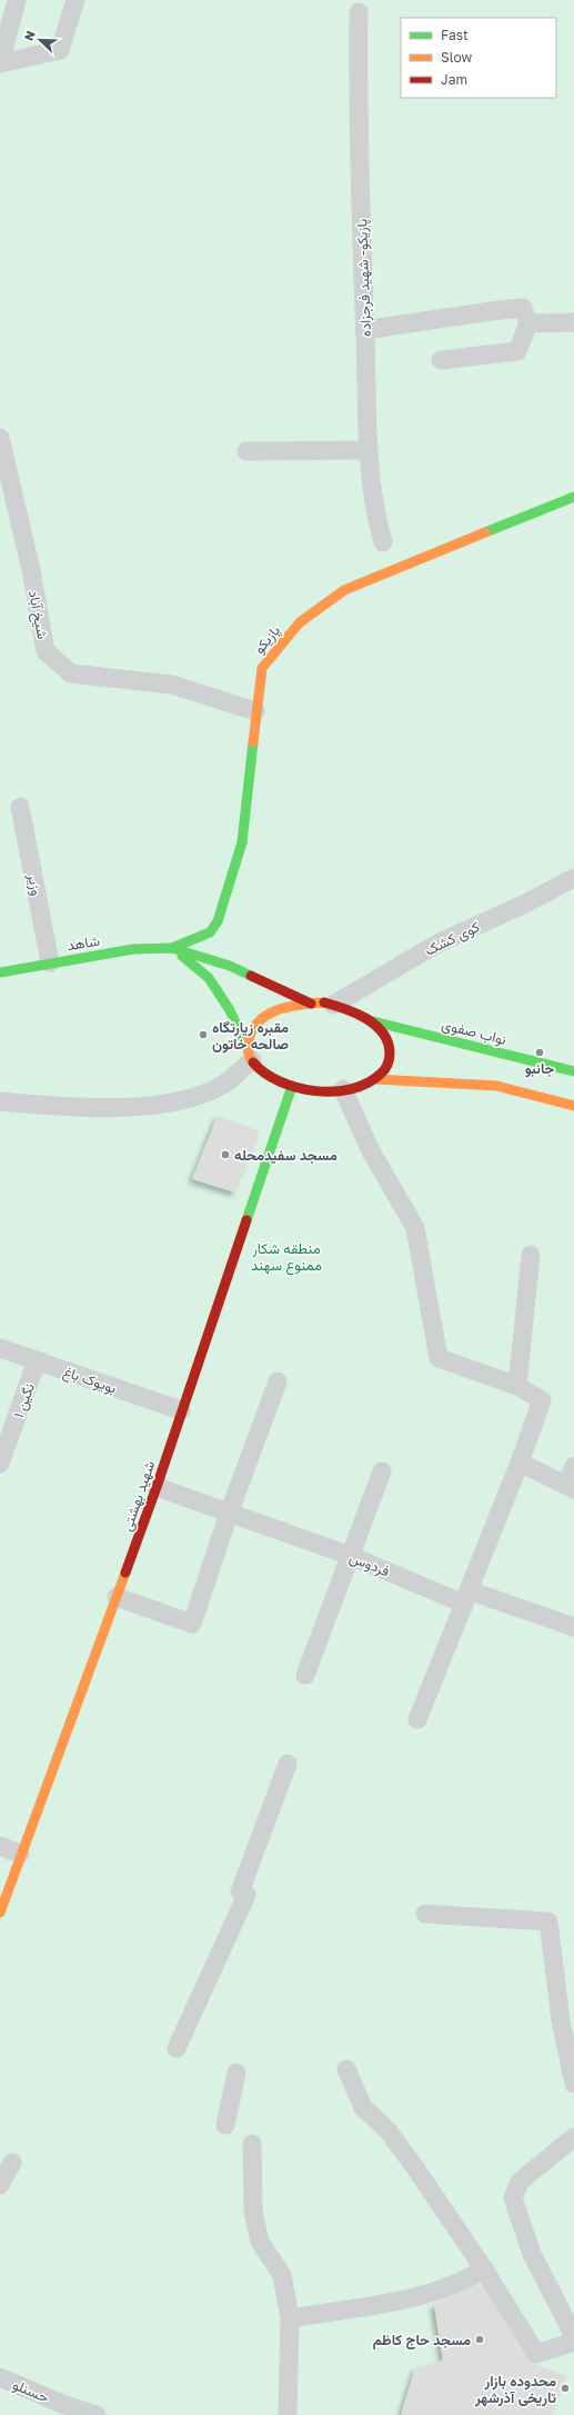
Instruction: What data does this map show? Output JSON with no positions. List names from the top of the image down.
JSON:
{
  "streets": {
    "street": [
      "پازیکو- شهید فرجزاده",
      "شیخ آباد",
      "پازیکو",
      "وزیر",
      "کوی کشک",
      "شاهد",
      "نواب صفوی",
      "بویوک باغ",
      "نگین ۱",
      "شهید بهشتی",
      "فردوس",
      "حسنلو"
    ]
  },
  "crossings": [
    ["شیخ آباد", "پازیکو"],
    ["پازیکو", "شاهد"],
    ["وزیر", "شاهد"],
    ["کوی کشک", "نواب صفوی"],
    ["کوی کشک", "شهید بهشتی"],
    ["نواب صفوی", "شهید بهشتی"],
    ["بویوک باغ", "نگین ۱"],
    ["بویوک باغ", "شهید بهشتی"],
    ["شهید بهشتی", "فردوس"]
  ],
  "parks": ["منطقه شکار ممنوع سهند"],
  "places": [
    "مقبره زیارتگاه صالحه خاتون",
    "جانبو",
    "مسجد سفیدمحله",
    "مسجد حاج کاظم",
    "محدوده بازار تاریخی آذرشهر"
  ],
  "legend": ["Fast", "Slow", "Jam"],
  "north": "top left"
}
